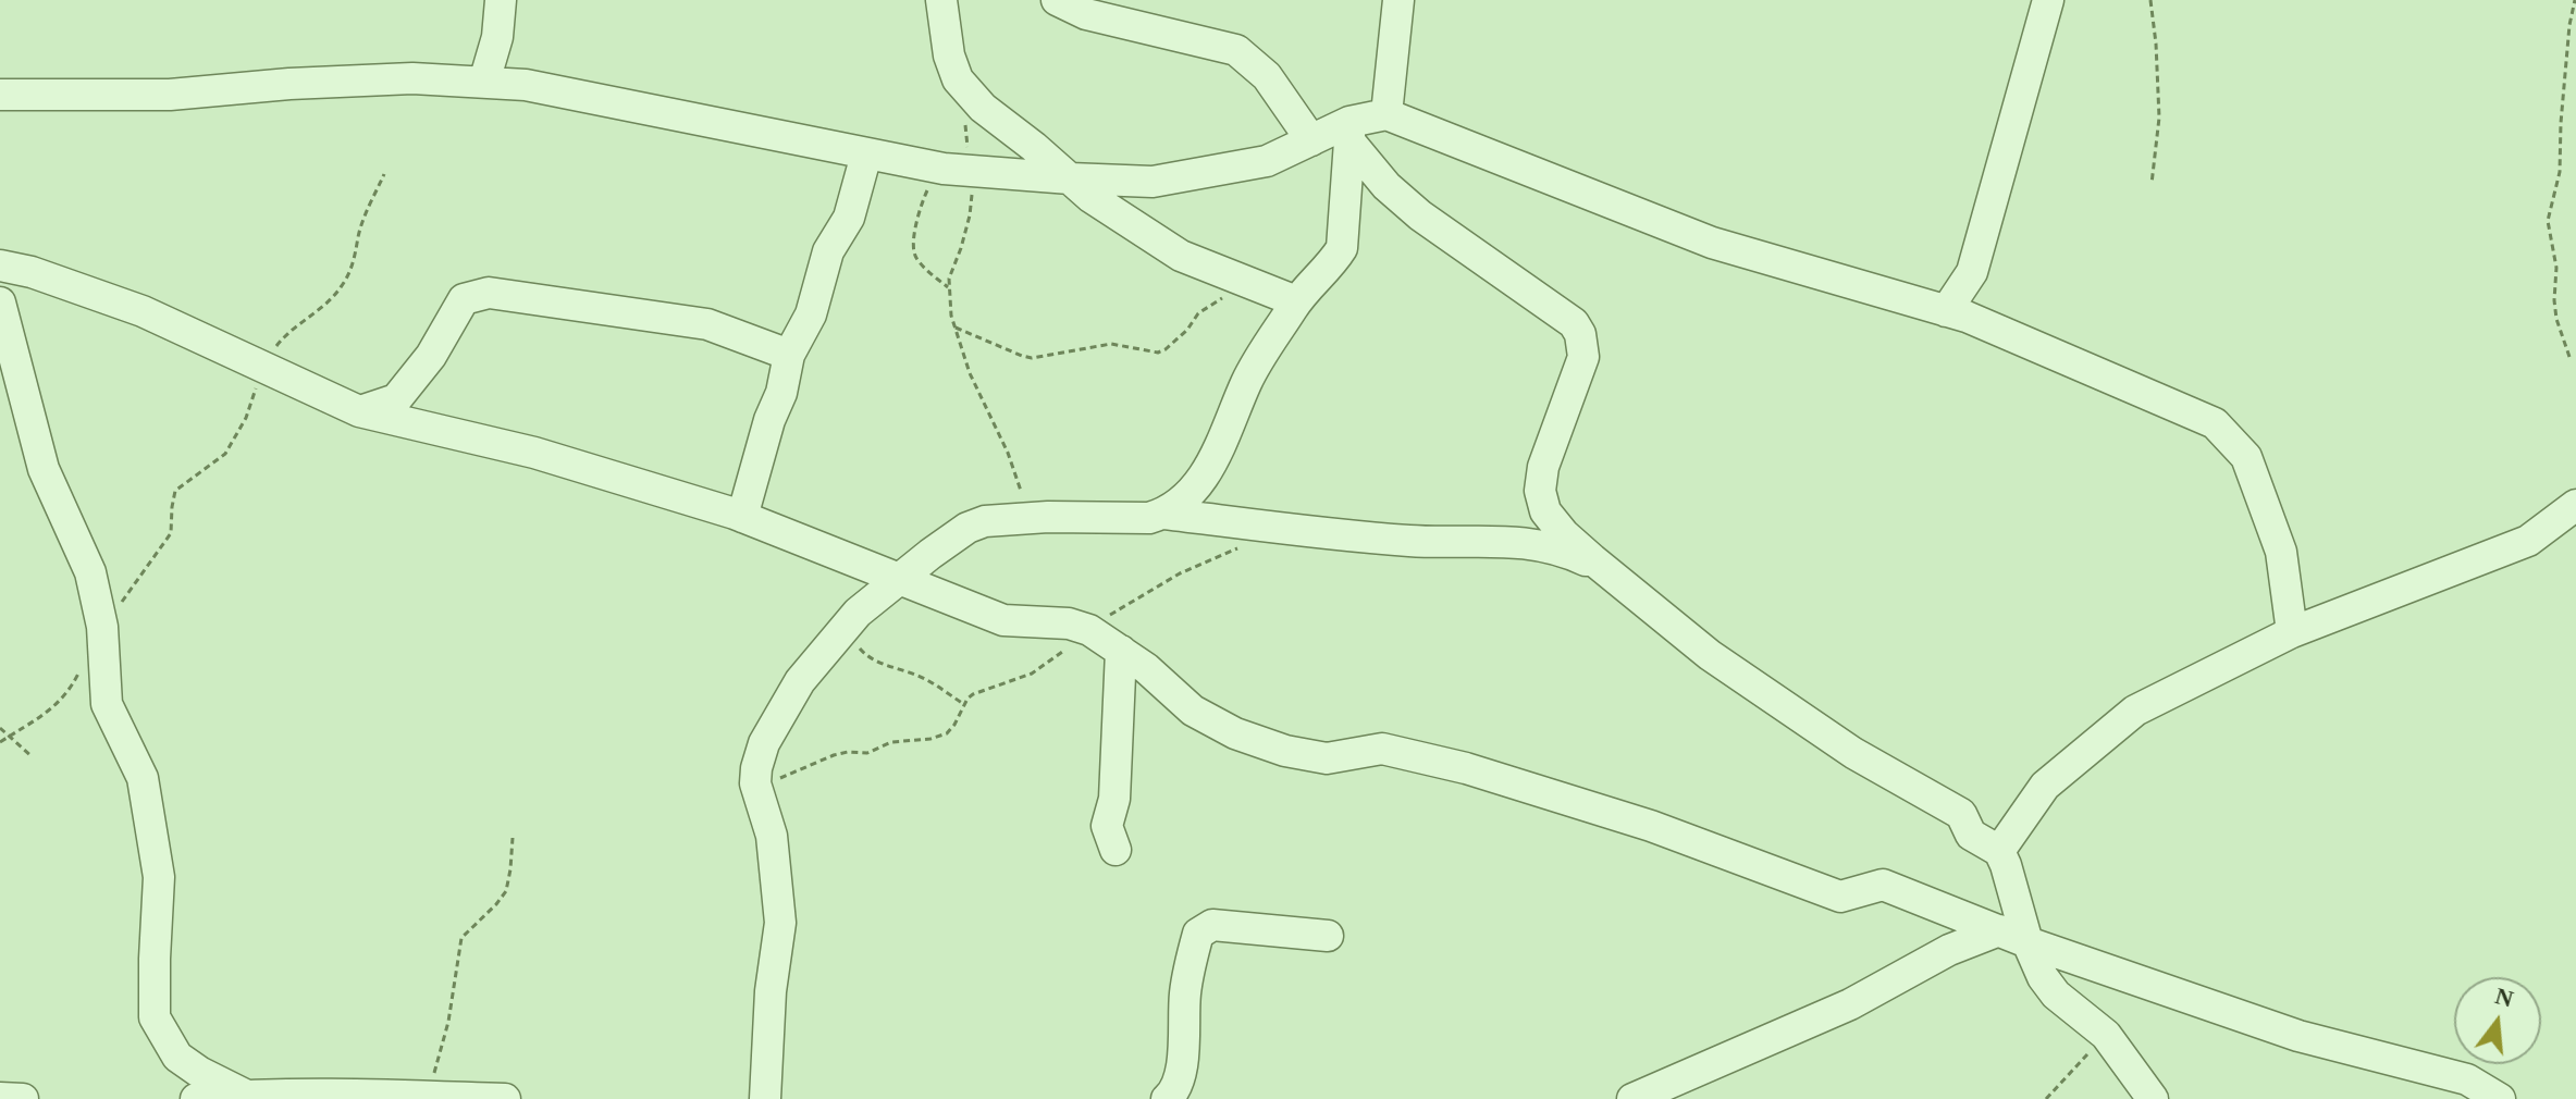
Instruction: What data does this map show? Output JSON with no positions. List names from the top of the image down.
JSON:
{
  "north": "top"
}
